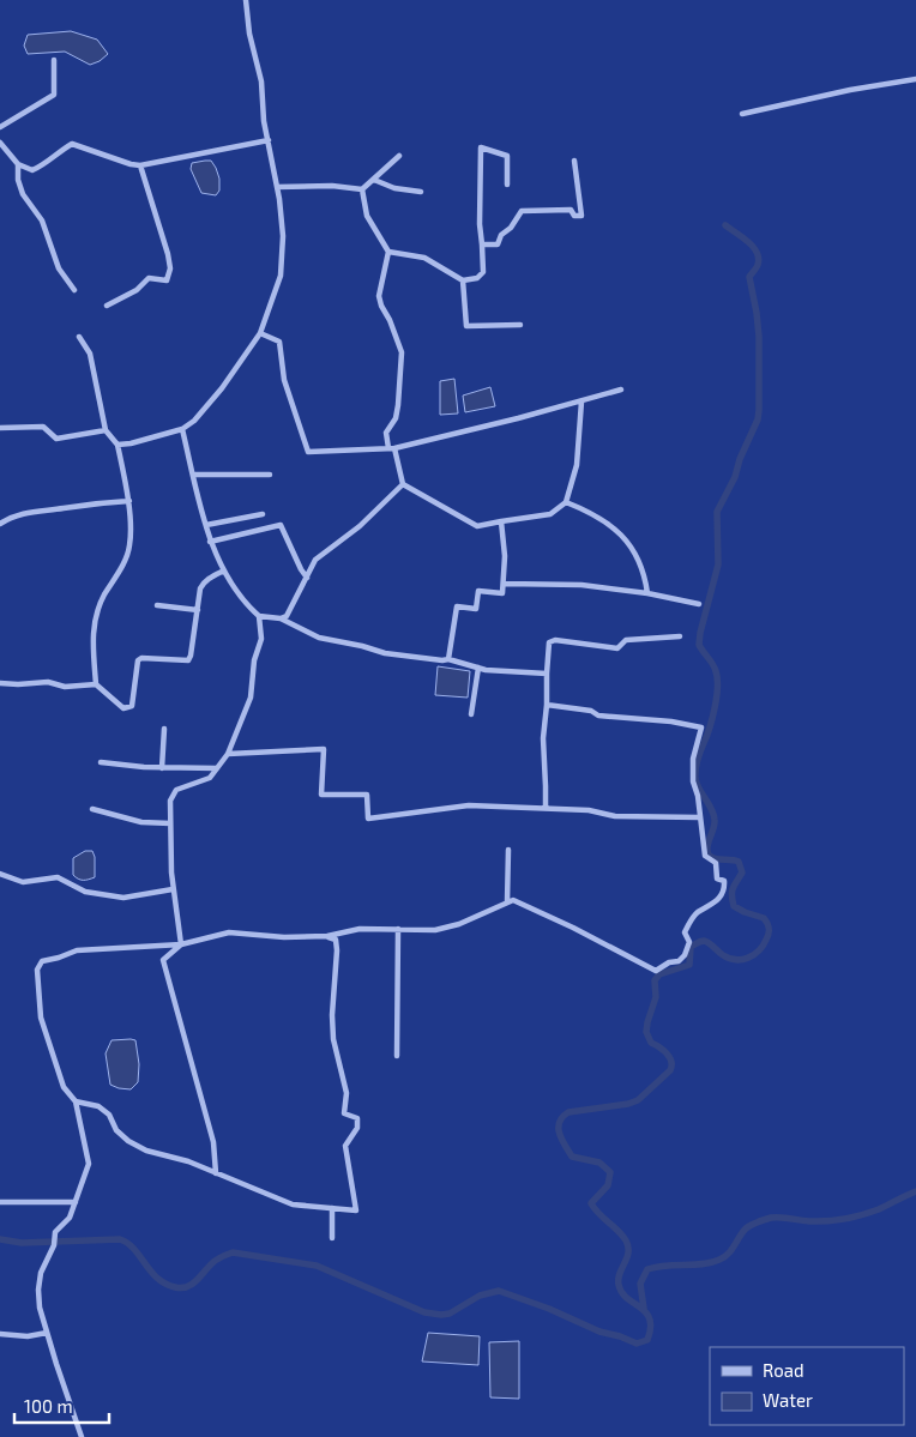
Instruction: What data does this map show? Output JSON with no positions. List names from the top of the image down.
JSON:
{
  "legend": ["Road", "Water"],
  "scale_bar": "100 m"
}
